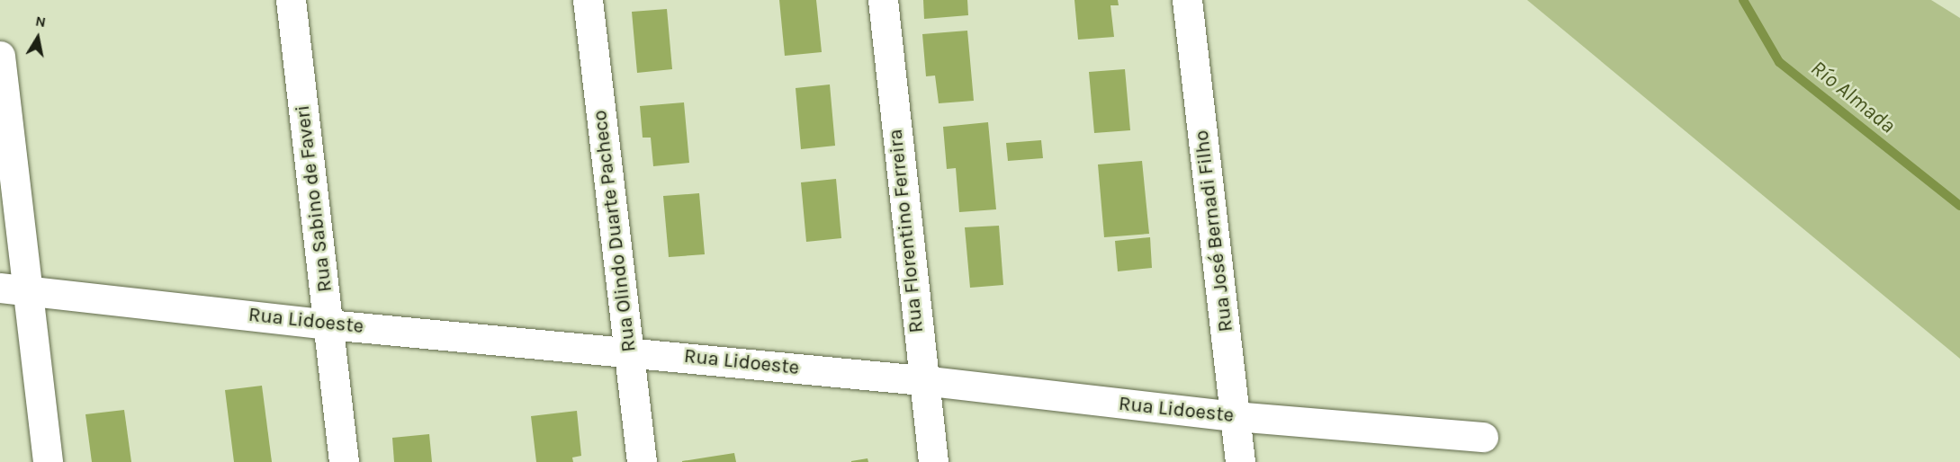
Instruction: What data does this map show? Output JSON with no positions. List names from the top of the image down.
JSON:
{
  "streets": {
    "street": [
      "Rua Sabino de Faveri",
      "Rua Olindo Duarte Pacheco",
      "Rua Florentino Ferreira",
      "Rua José Bernadi Filho",
      "Rua Lidoeste"
    ]
  },
  "crossings": [
    ["Rua Sabino de Faveri", "Rua Lidoeste"],
    ["Rua Olindo Duarte Pacheco", "Rua Lidoeste"],
    ["Rua Florentino Ferreira", "Rua Lidoeste"],
    ["Rua José Bernadi Filho", "Rua Lidoeste"]
  ],
  "water": ["Río Almada"],
  "north": "top"
}
